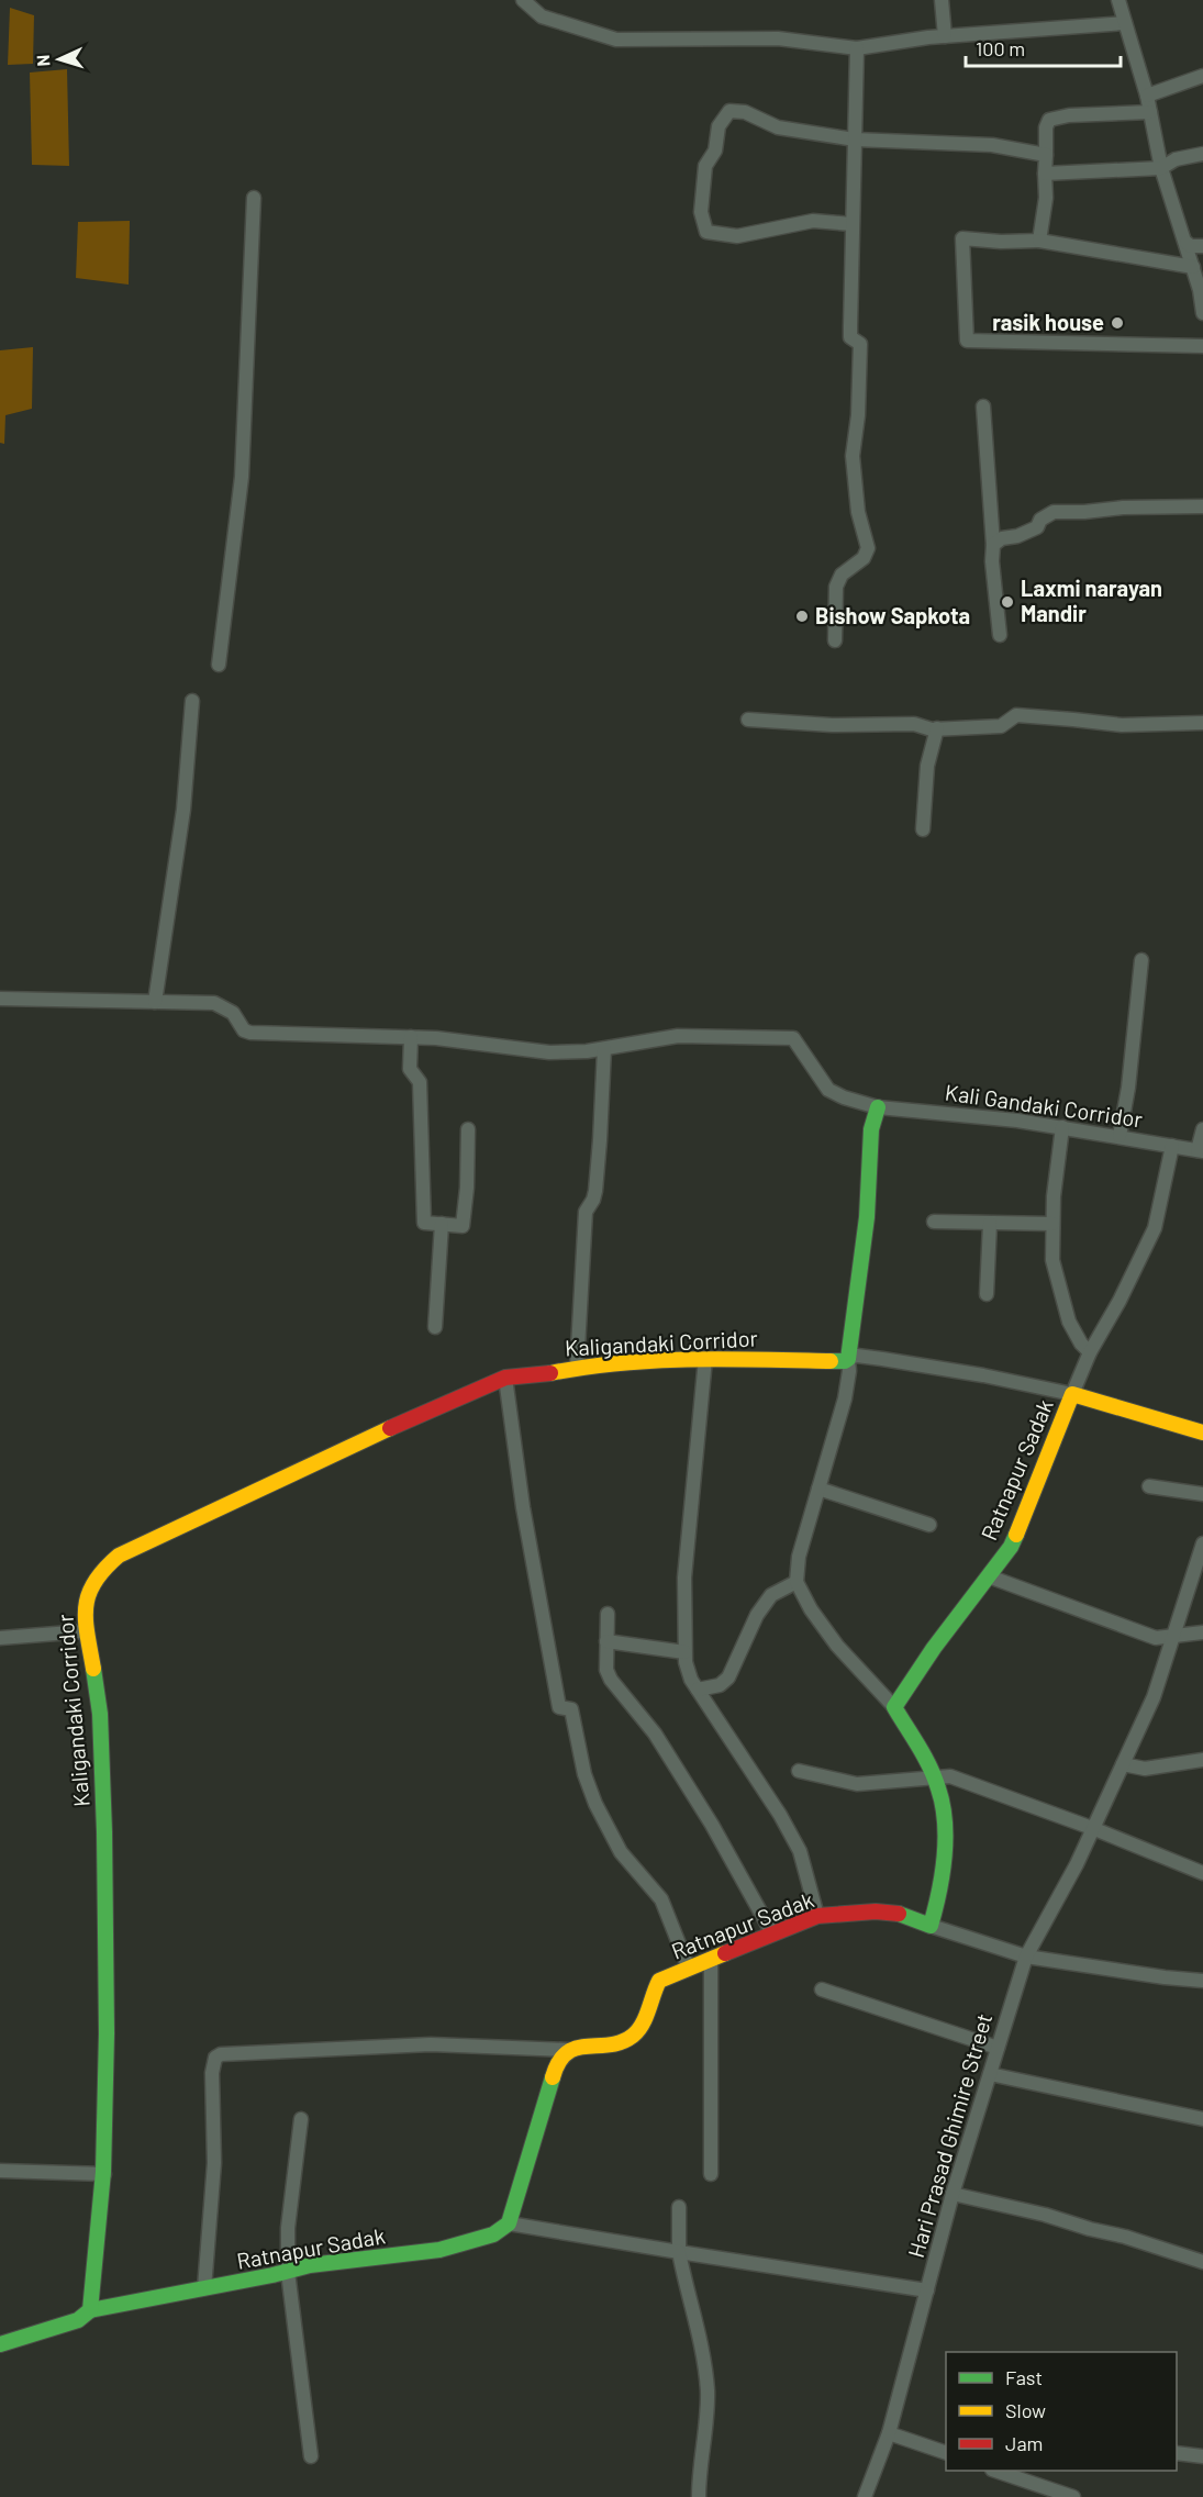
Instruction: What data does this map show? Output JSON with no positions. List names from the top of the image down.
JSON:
{
  "streets": {
    "main road": ["Kaligandaki Corridor", "Ratnapur Sadak"],
    "street": ["Kali Gandaki Corridor", "Hari Prasad Ghimire Street"]
  },
  "crossings": [
    ["Kaligandaki Corridor", "Ratnapur Sadak"]
  ],
  "places": ["rasik house", "Laxmi narayan Mandir", "Bishow Sapkota"],
  "legend": ["Fast", "Slow", "Jam"],
  "scale_bar": "100 m",
  "north": "left"
}
